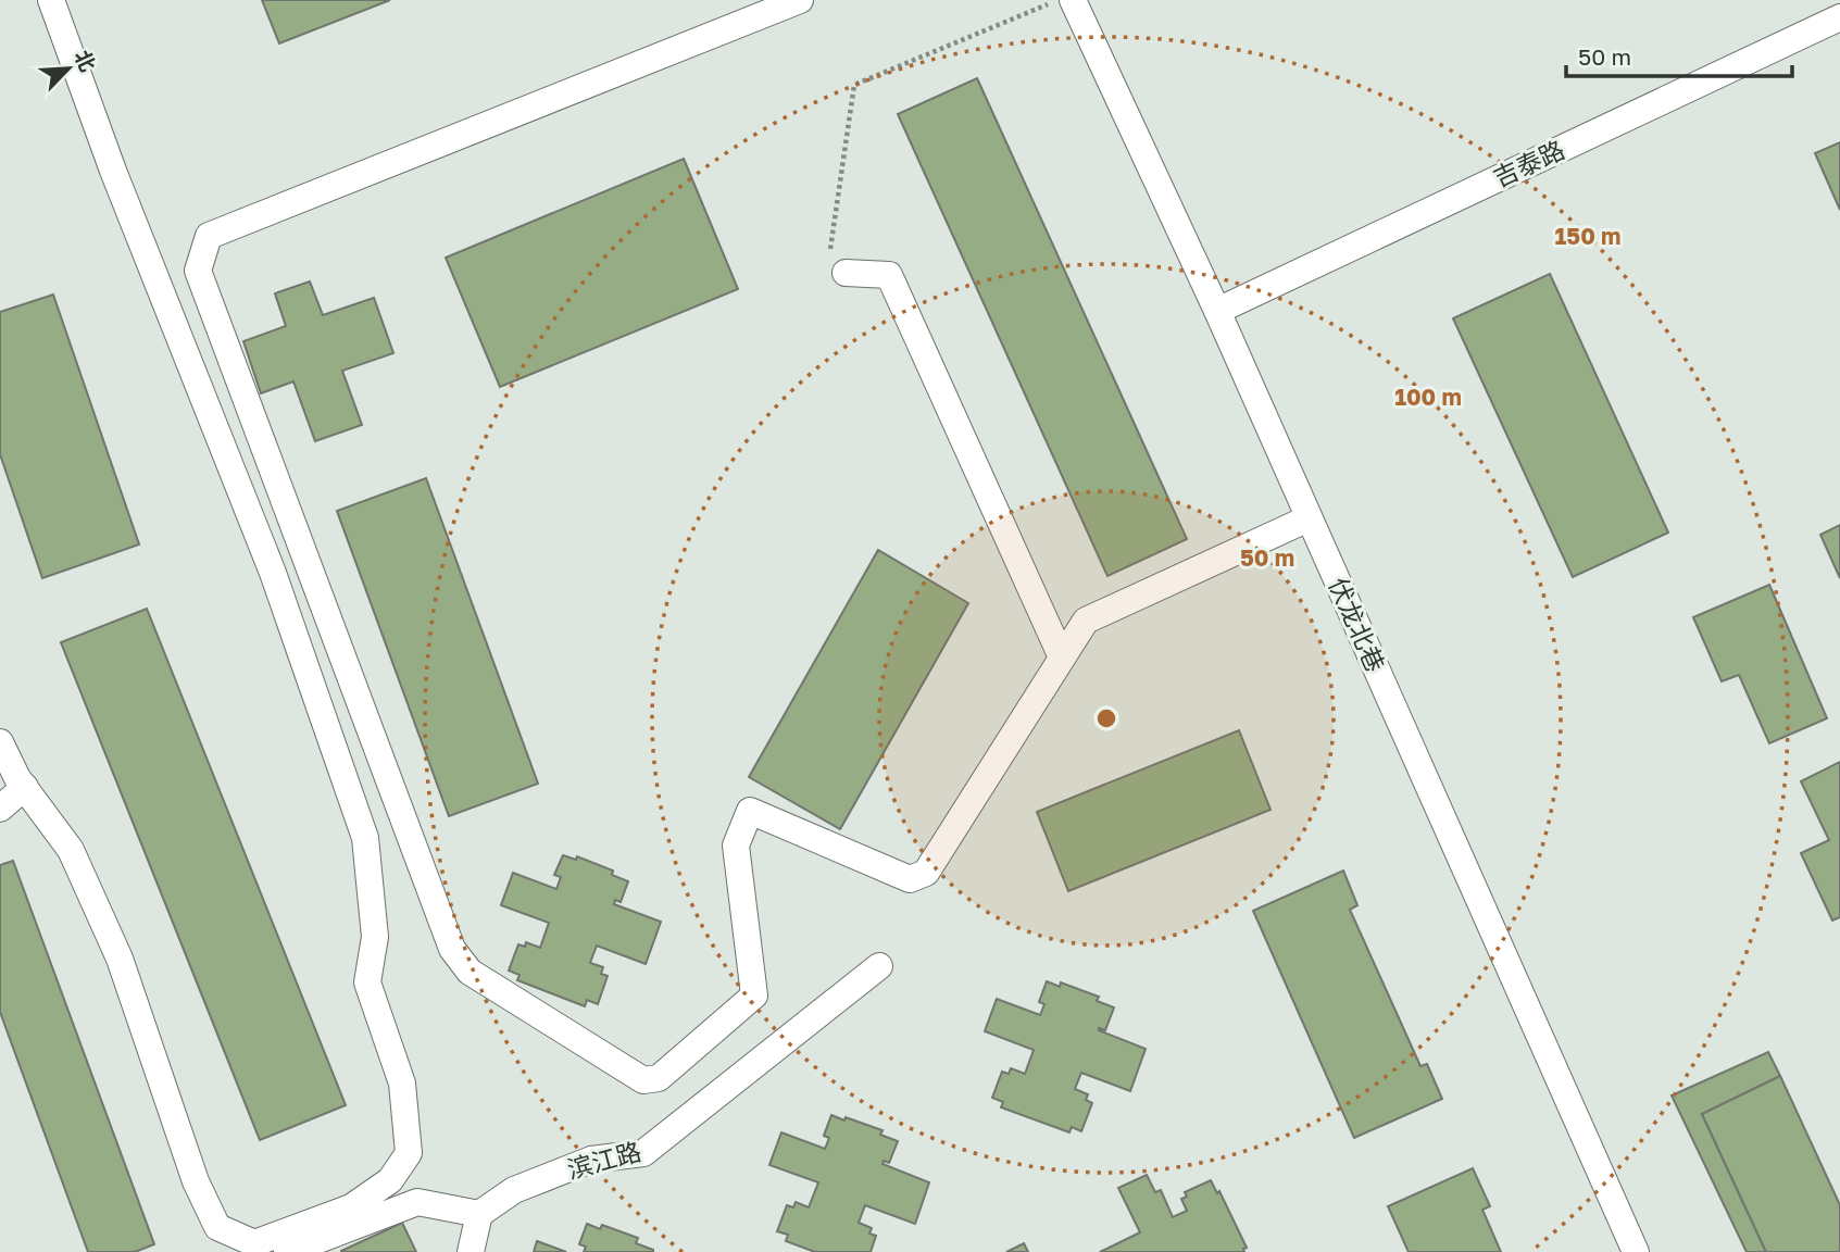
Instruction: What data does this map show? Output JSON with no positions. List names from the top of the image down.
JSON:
{
  "streets": {
    "street": ["吉泰路", "伏龙北巷", "滨江路"]
  },
  "crossings": [
    ["吉泰路", "伏龙北巷"]
  ],
  "scale_bar": "50 m",
  "north": "top right",
  "rings": ["150 m", "100 m", "50 m"]
}
